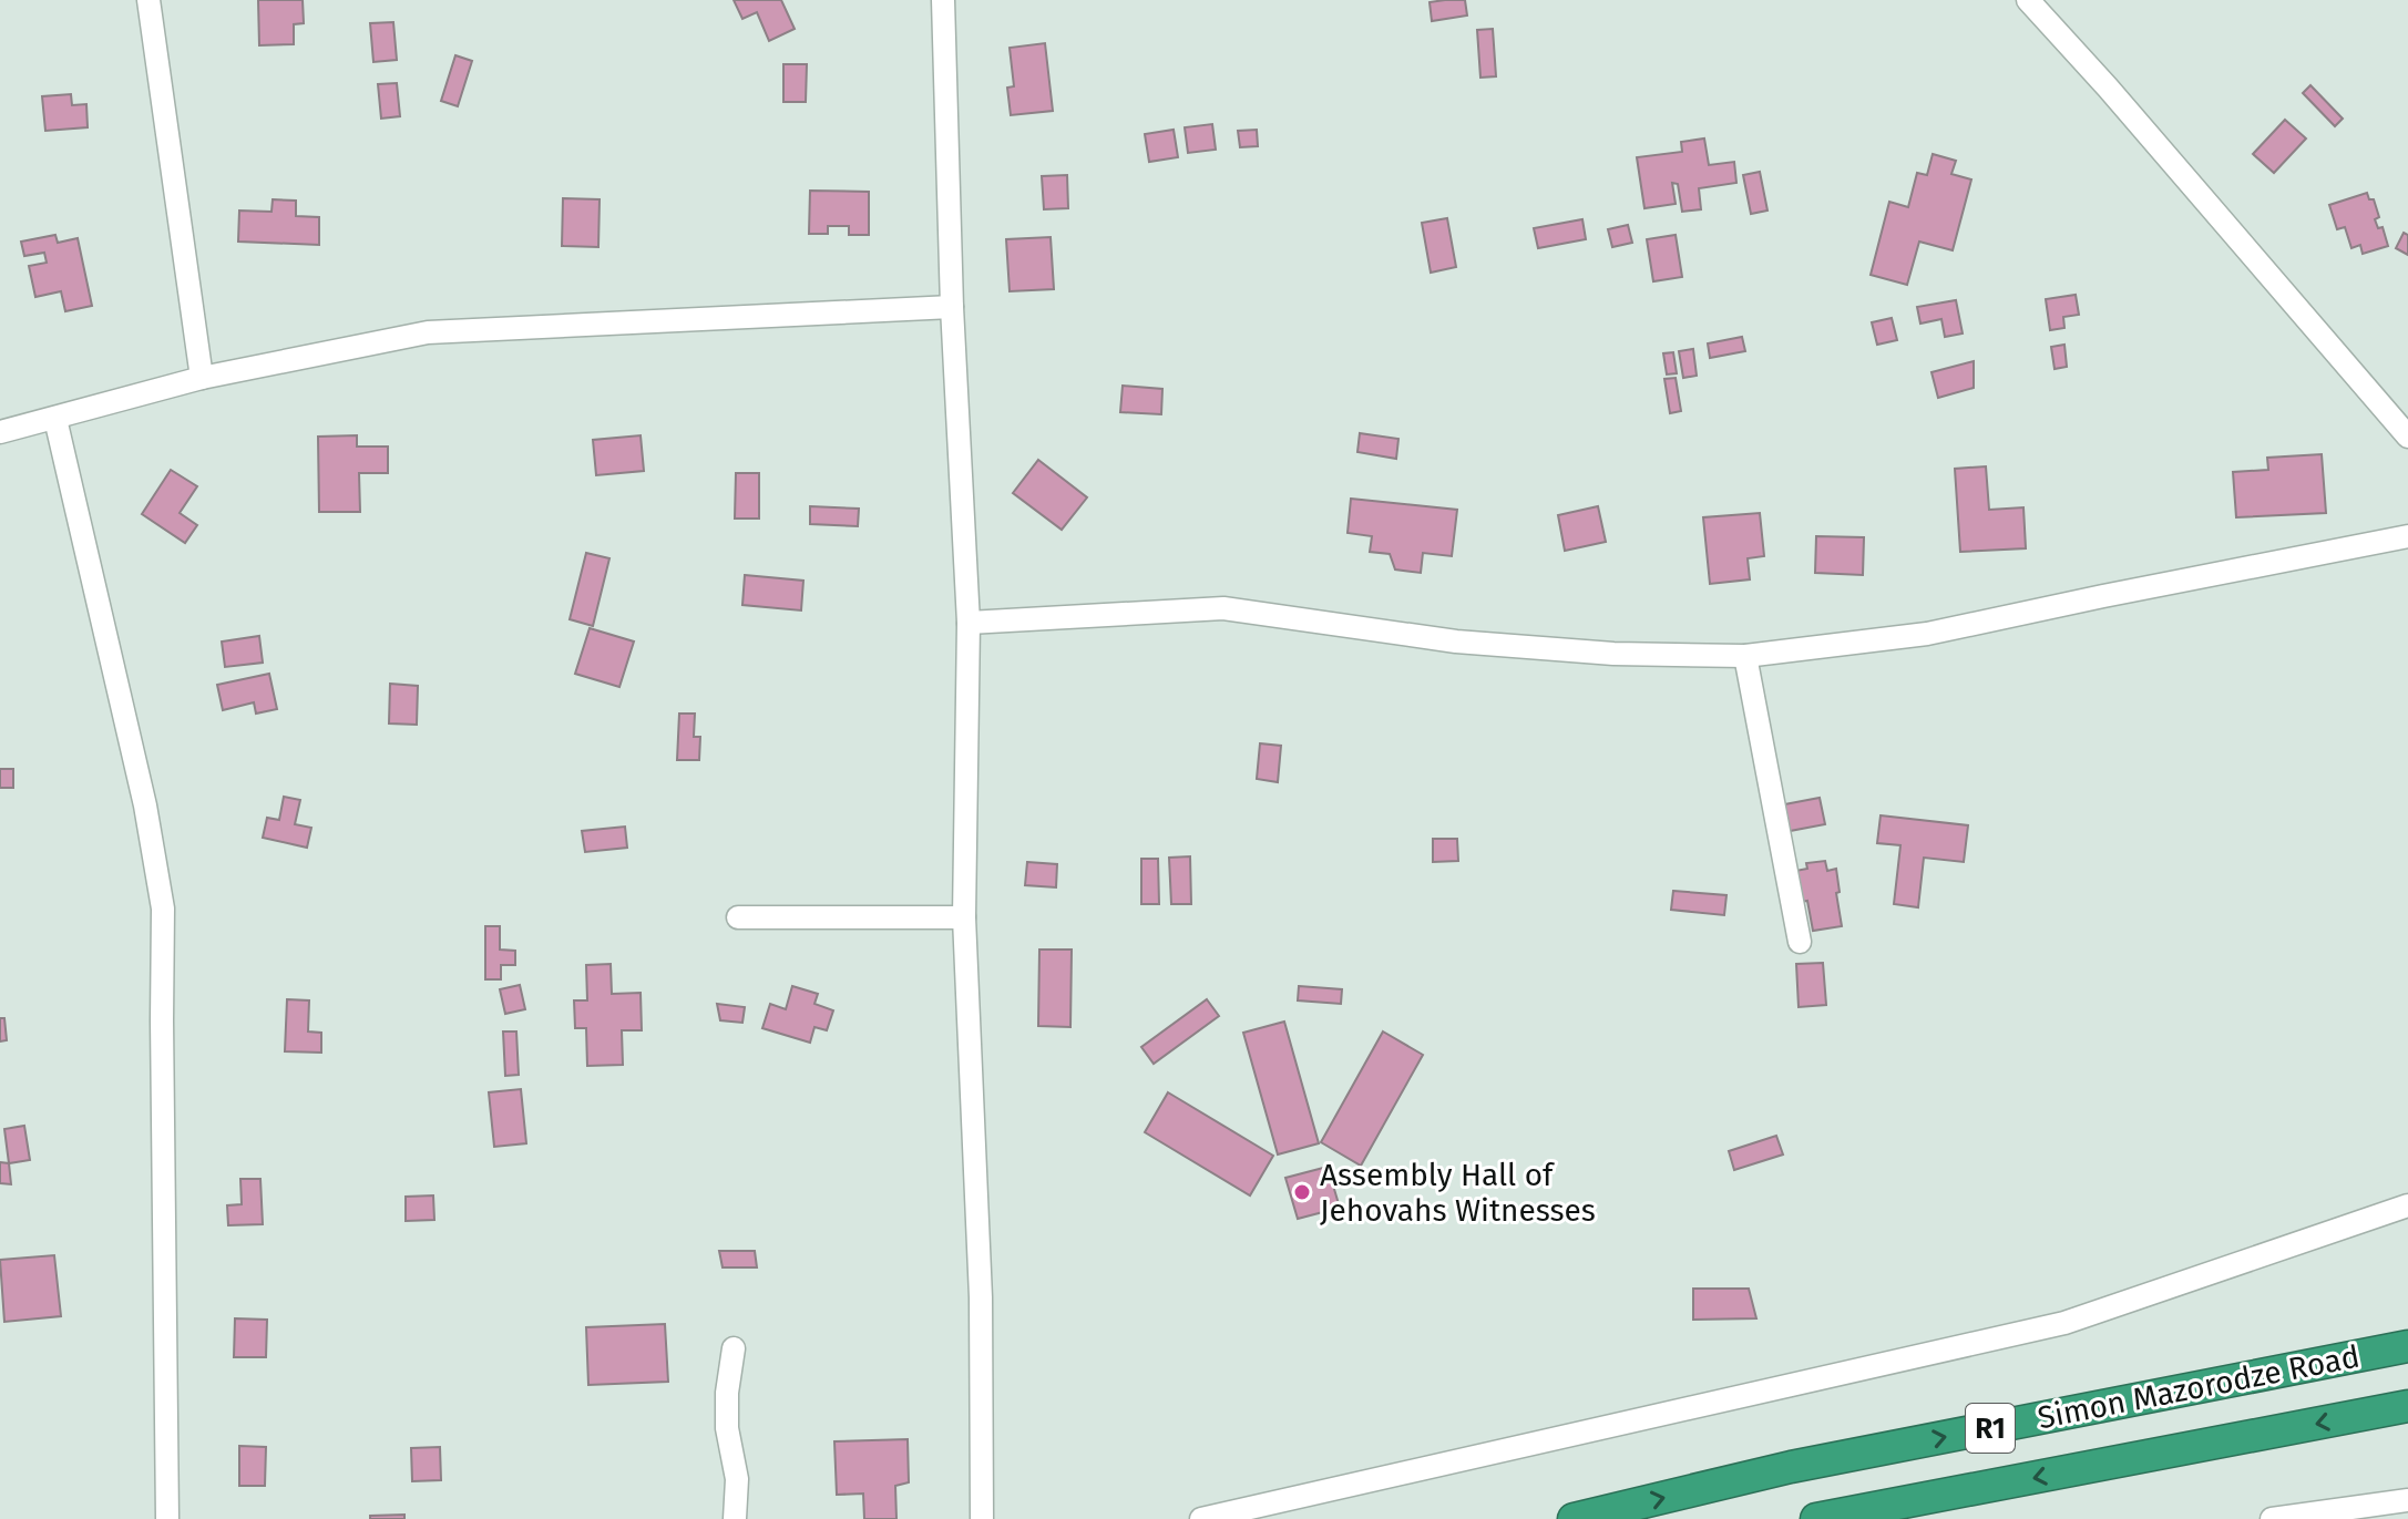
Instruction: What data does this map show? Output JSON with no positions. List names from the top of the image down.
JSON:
{
  "streets": {
    "highway": ["Simon Mazorodze Road", "R1"]
  },
  "places": ["Assembly Hall of Jehovahs Witnesses"]
}
